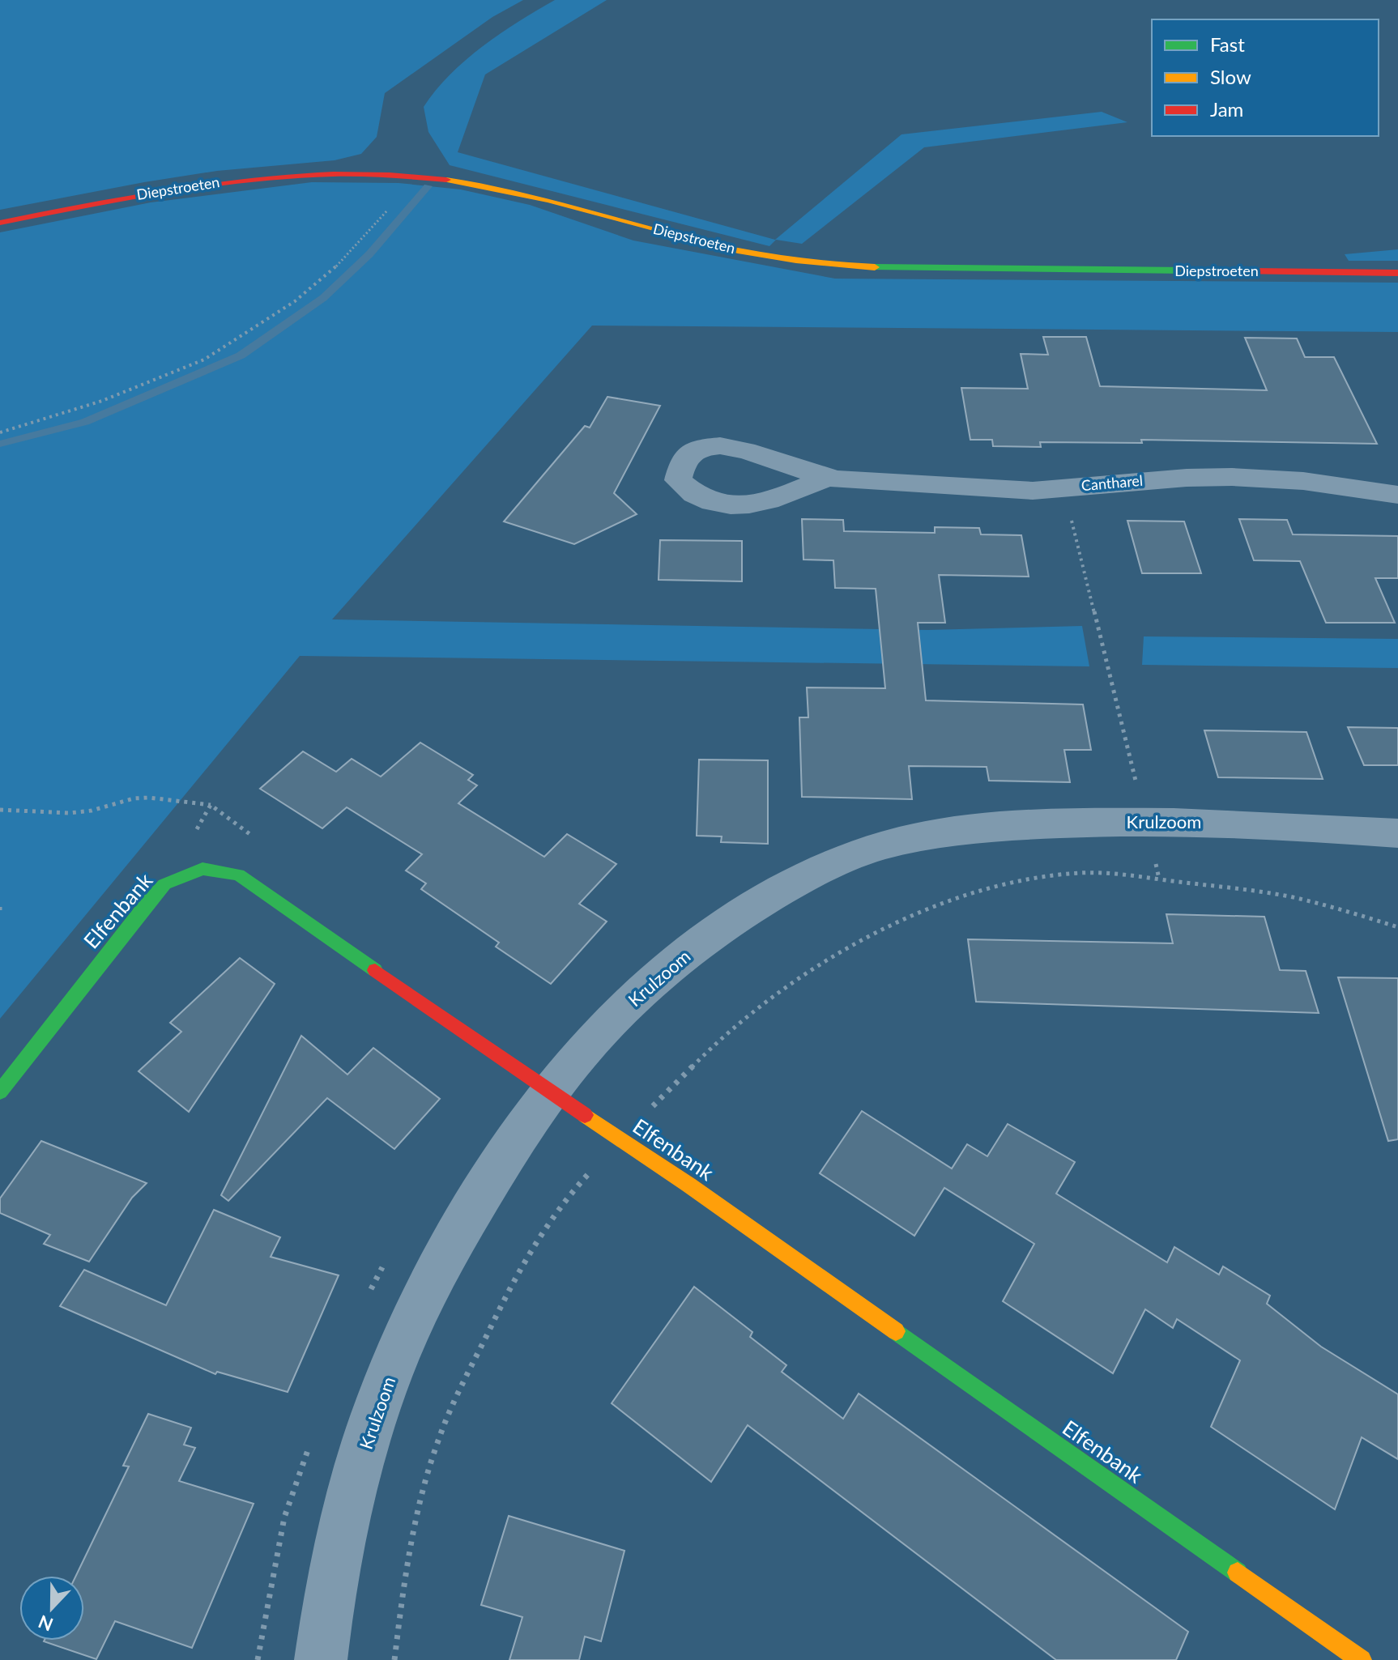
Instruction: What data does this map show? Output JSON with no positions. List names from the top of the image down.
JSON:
{
  "streets": {
    "street": [
      "Diepstroeten",
      "Cantharel",
      "Krulzoom",
      "Elfenbank"
    ]
  },
  "crossings": [
    ["Krulzoom", "Elfenbank"]
  ],
  "legend": ["Fast", "Slow", "Jam"],
  "north": "bottom"
}
